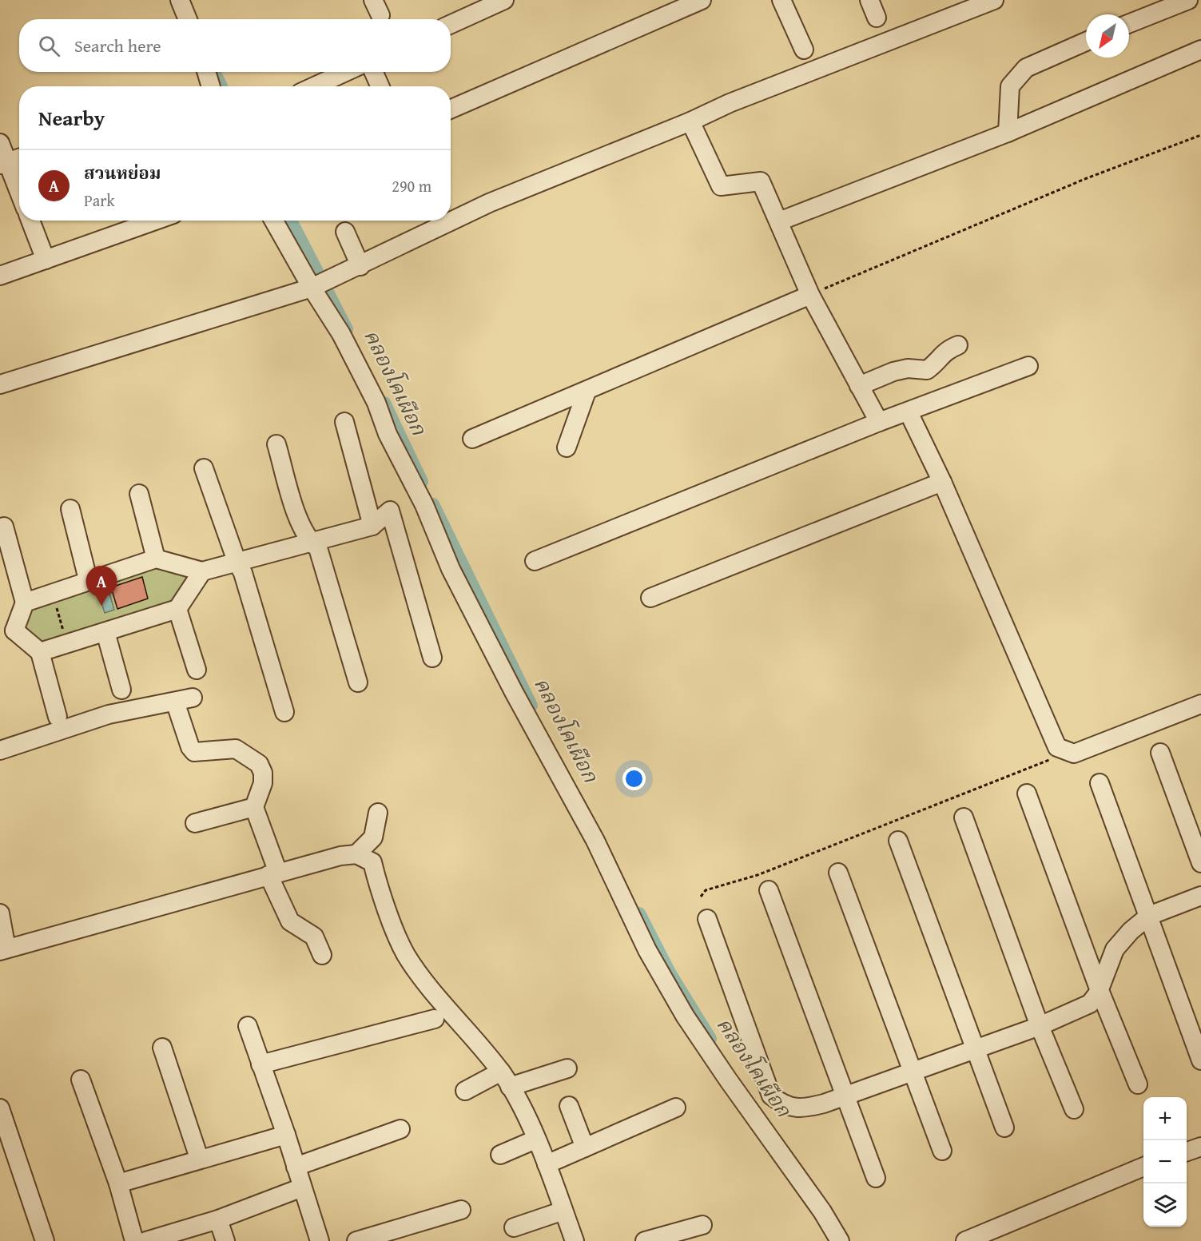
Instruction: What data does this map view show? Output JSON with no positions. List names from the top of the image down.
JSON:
{
  "water": ["คลองโคเผือก"],
  "north": "bottom left",
  "page": {
    "search": "Search here",
    "heading": "Nearby",
    "list": [
      {
        "mark": "A",
        "name": "สวนหย่อม",
        "note": "Park",
        "value": "290 m"
      }
    ],
    "pins": "A",
    "map_buttons": ["+", "−"]
  }
}
